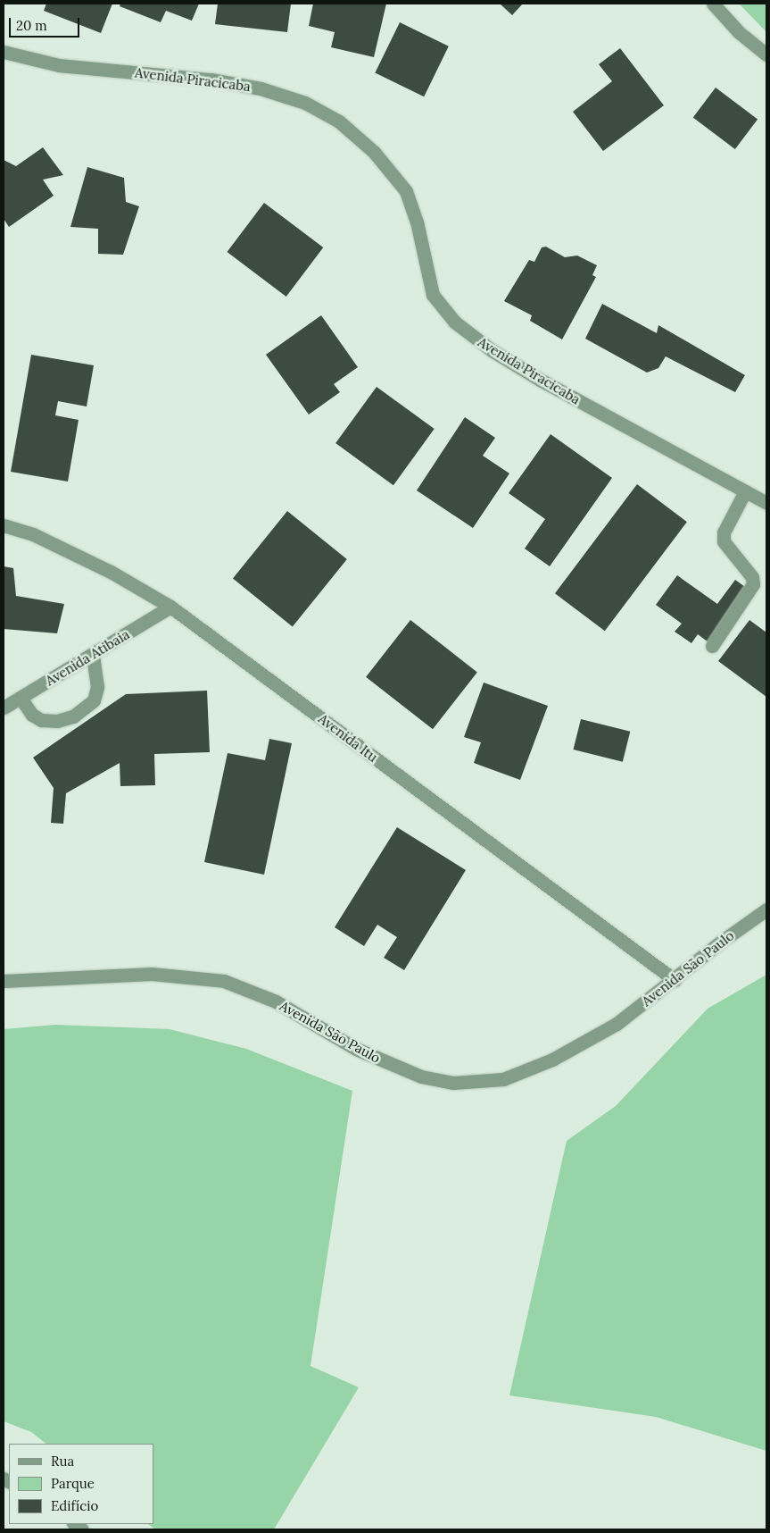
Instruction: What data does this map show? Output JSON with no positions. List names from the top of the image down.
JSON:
{
  "streets": {
    "street": [
      "Avenida Piracicaba",
      "Avenida Atibaia",
      "Avenida Itu",
      "Avenida São Paulo"
    ]
  },
  "crossings": [
    ["Avenida Atibaia", "Avenida Itu"],
    ["Avenida Itu", "Avenida São Paulo"]
  ],
  "legend": ["Rua", "Parque", "Edifício"],
  "scale_bar": "20 m"
}
